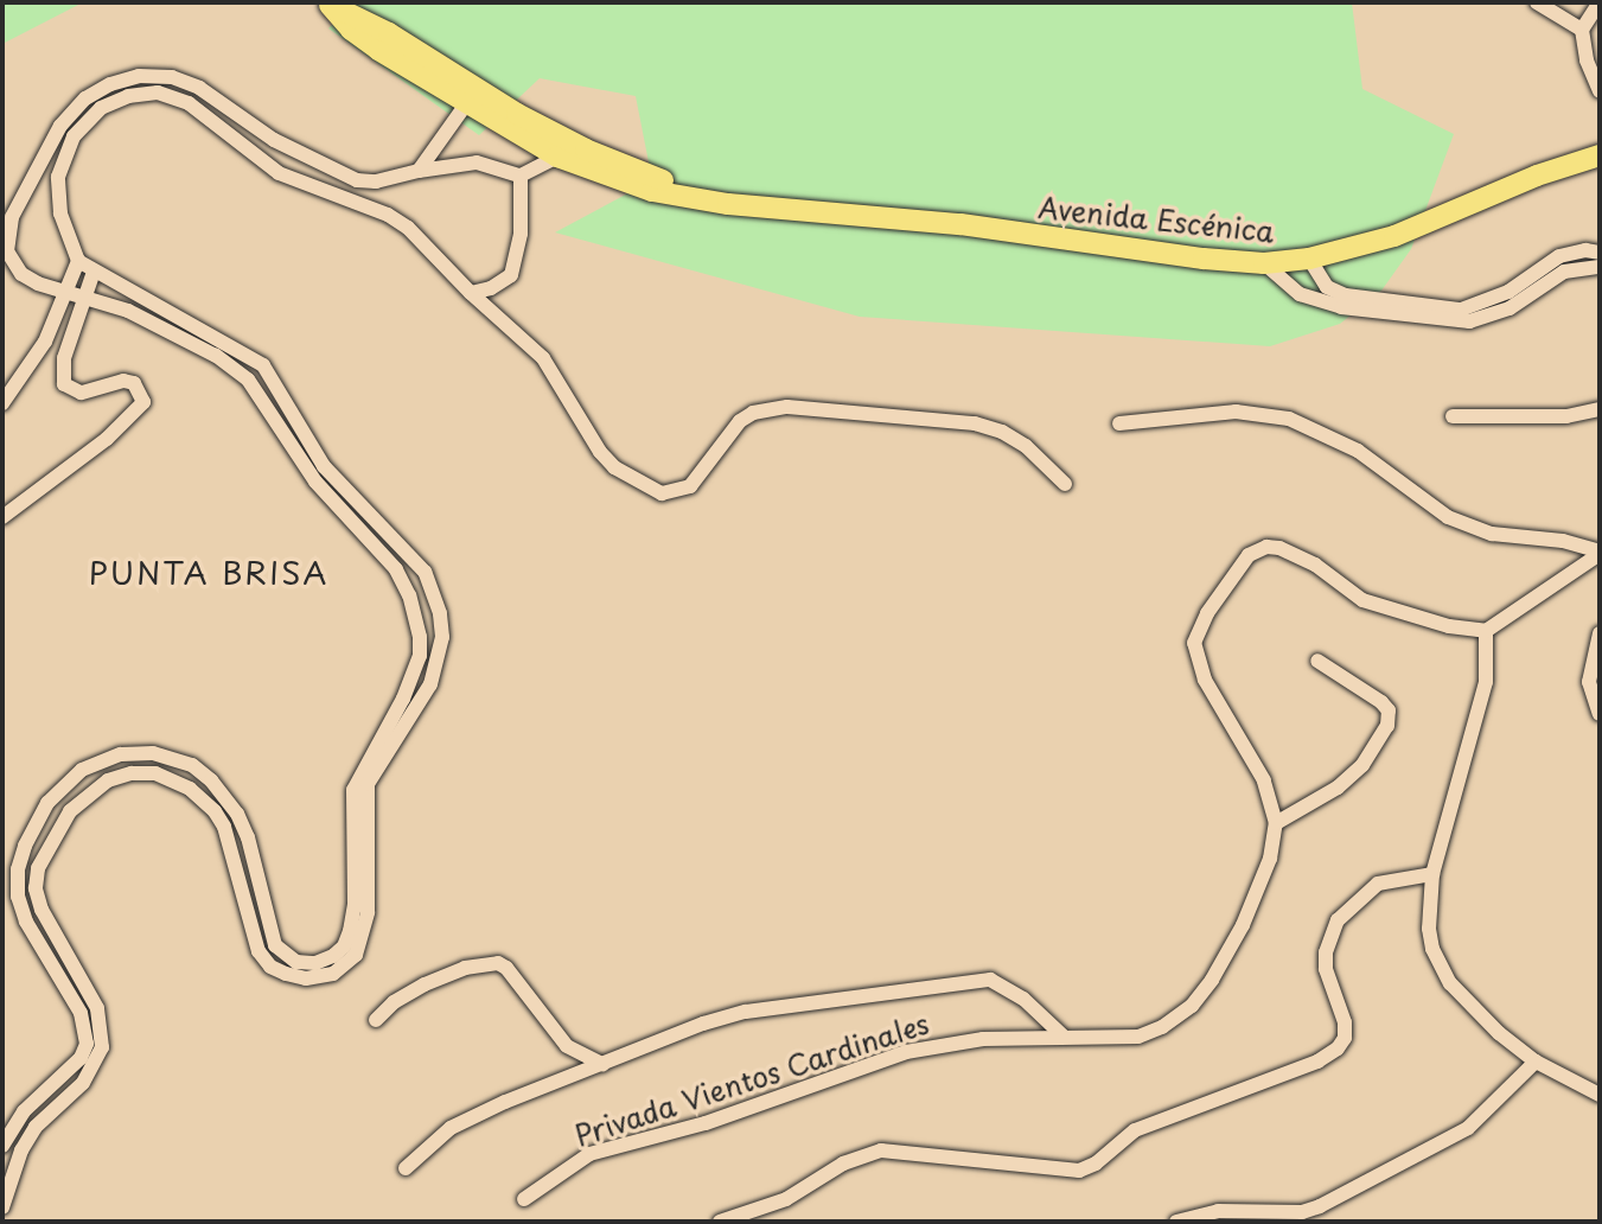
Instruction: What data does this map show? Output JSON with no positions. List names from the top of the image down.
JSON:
{
  "streets": {
    "main road": ["Avenida Escénica"],
    "street": ["Privada Vientos Cardinales"]
  },
  "districts": ["PUNTA BRISA"]
}
